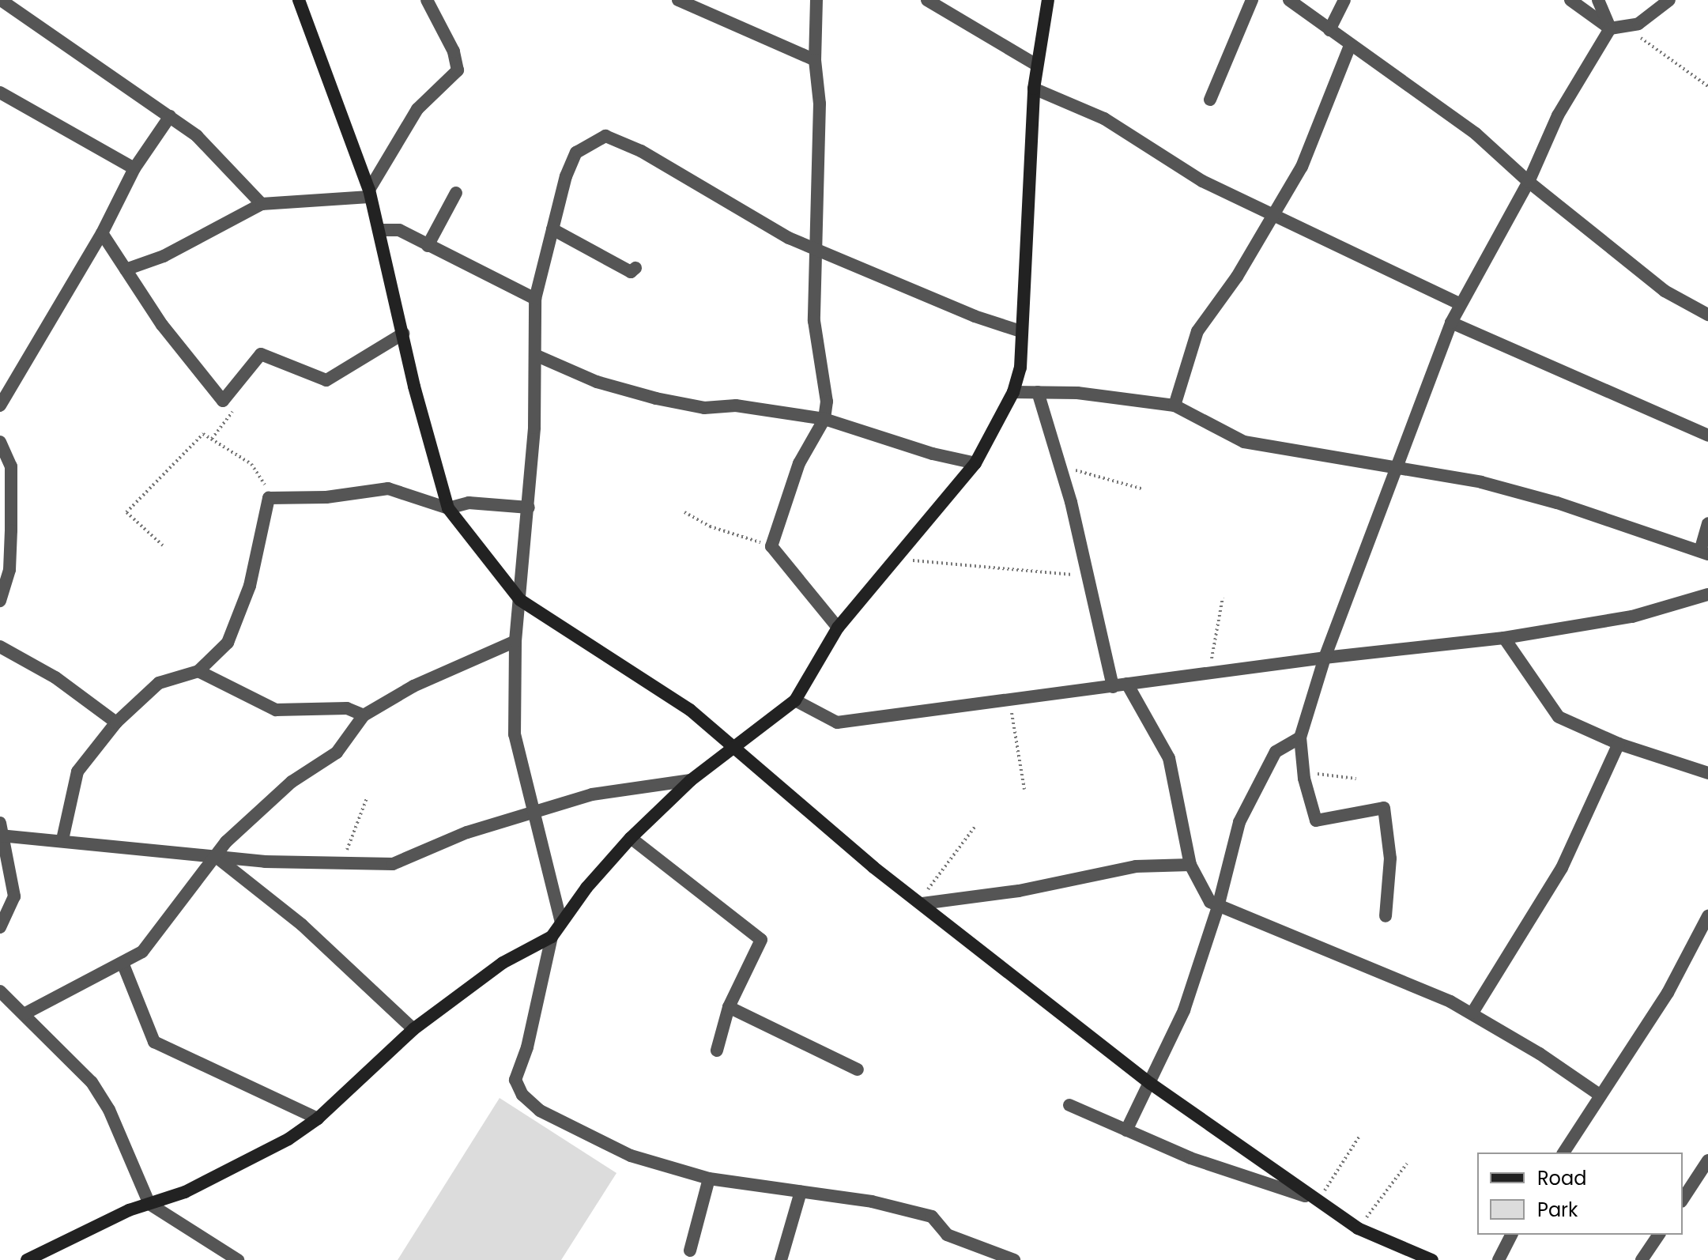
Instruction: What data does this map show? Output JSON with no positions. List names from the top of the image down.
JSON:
{
  "legend": ["Road", "Park"]
}
